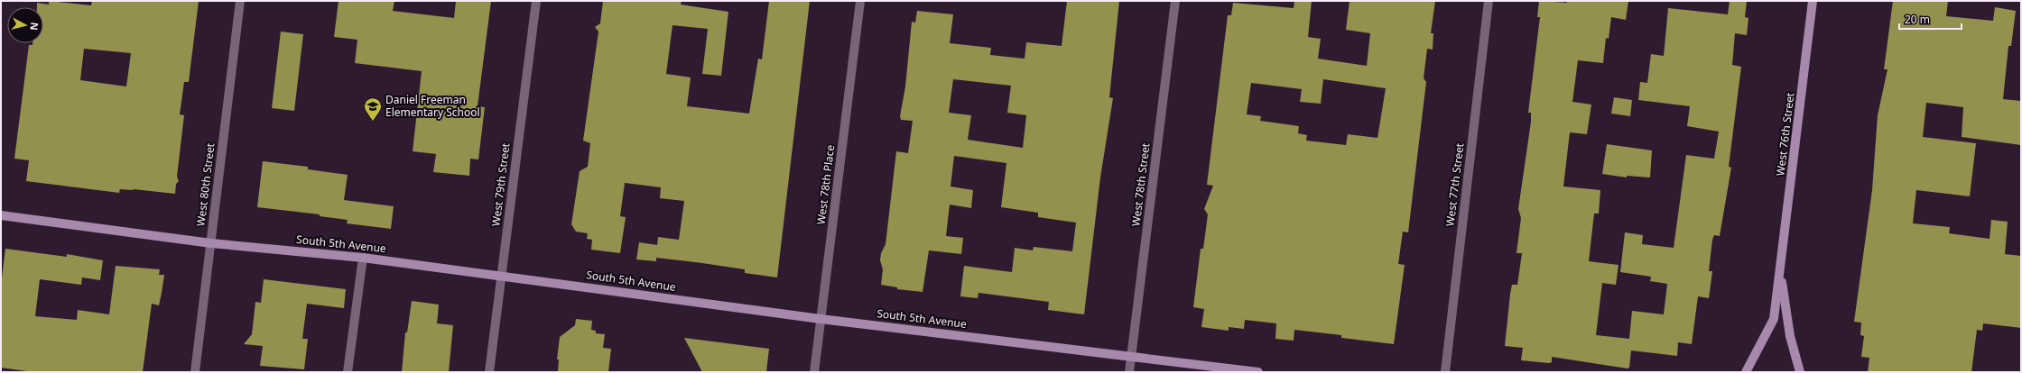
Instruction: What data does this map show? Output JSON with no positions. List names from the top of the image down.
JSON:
{
  "streets": {
    "street": [
      "West 76th Street",
      "West 80th Street",
      "West 79th Street",
      "West 78th Place",
      "West 78th Street",
      "West 77th Street",
      "South 5th Avenue"
    ]
  },
  "crossings": [
    ["West 80th Street", "South 5th Avenue"],
    ["West 79th Street", "South 5th Avenue"],
    ["West 78th Place", "South 5th Avenue"],
    ["West 78th Street", "South 5th Avenue"]
  ],
  "places": {
    "school or university": ["Daniel Freeman Elementary School"]
  },
  "scale_bar": "20 m",
  "north": "right"
}
